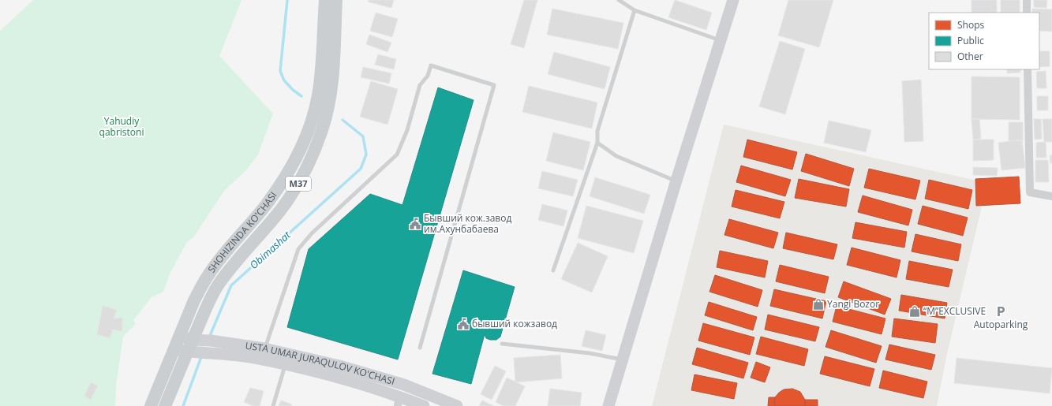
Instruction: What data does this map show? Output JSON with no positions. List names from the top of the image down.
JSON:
{
  "streets": {
    "main road": ["M37", "SHOHIZINDA KO'CHASI", "USTA UMAR JURAQULOV KO'CHASI"]
  },
  "crossings": [
    ["SHOHIZINDA KO'CHASI", "USTA UMAR JURAQULOV KO'CHASI"]
  ],
  "water": ["Obimashat"],
  "parks": ["Yahudiy qabristoni"],
  "places": {
    "public building": ["Бывший кож.завод им.Ахунбабаева", "бывший кожзавод"],
    "shop": ["Yangi Bozor", "“M”EXCLUSIVE"],
    "parking": ["Autoparking"]
  },
  "legend": ["Shops", "Public", "Other"]
}
